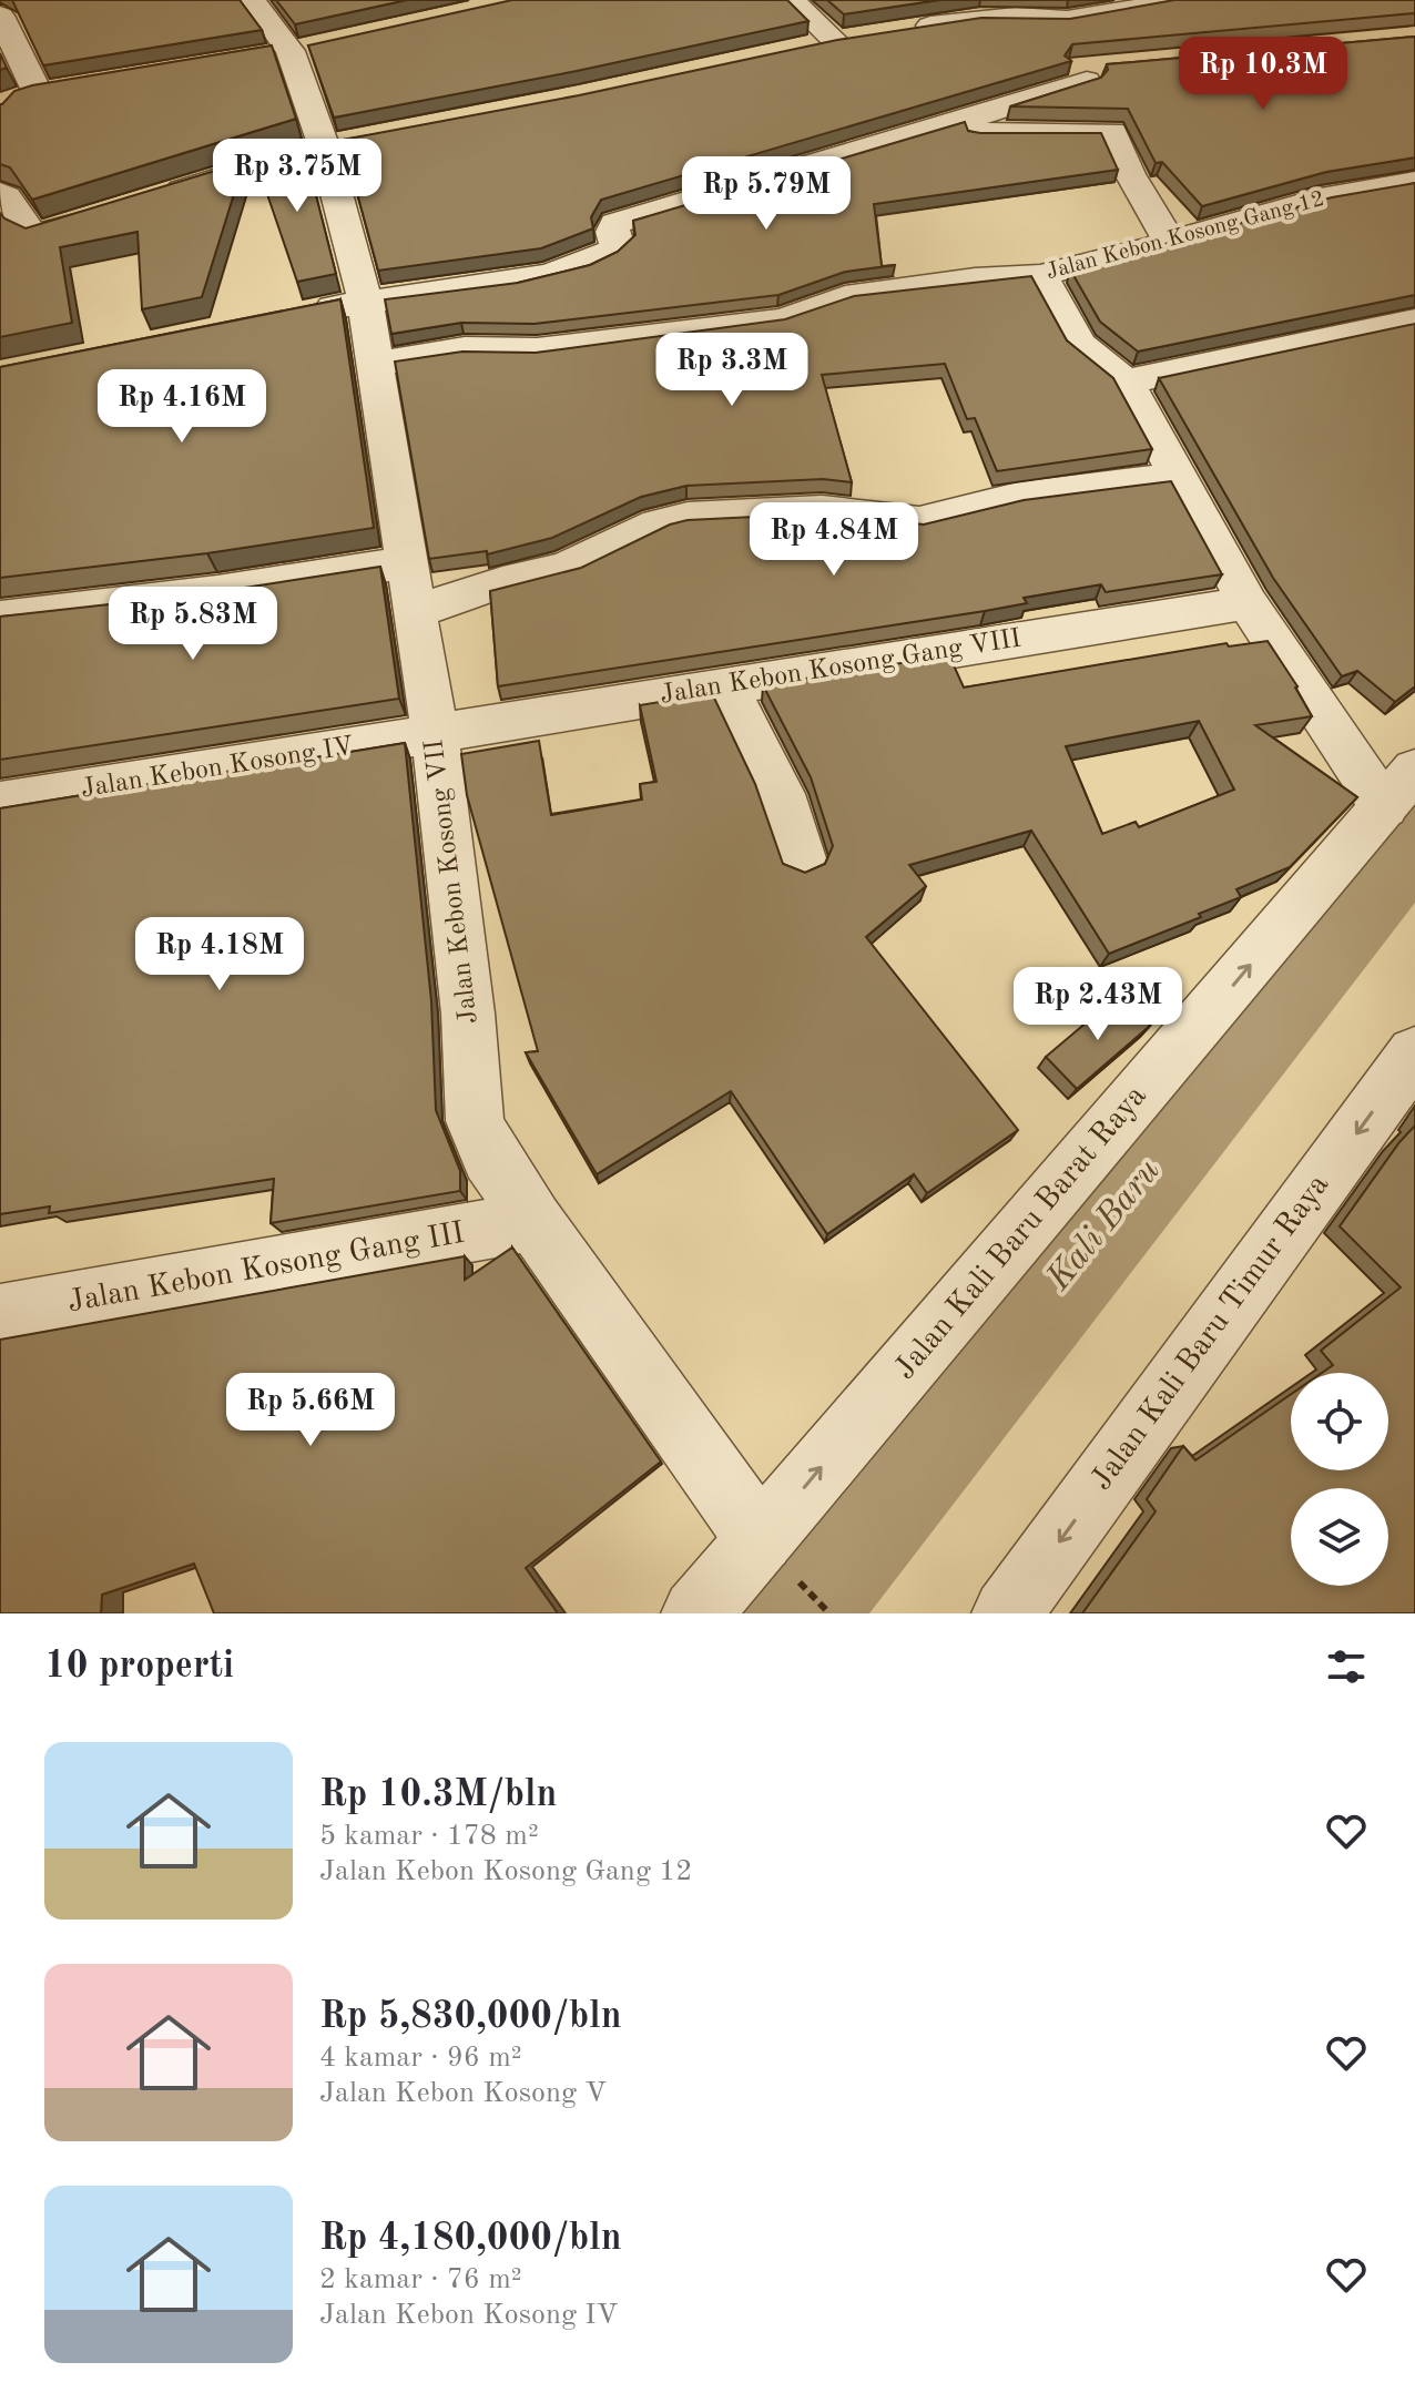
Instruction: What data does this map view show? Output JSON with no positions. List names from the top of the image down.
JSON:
{
  "streets": {
    "street": [
      "Jalan Kebon Kosong Gang 12",
      "Jalan Kebon Kosong Gang VIII",
      "Jalan Kebon Kosong IV",
      "Jalan Kebon Kosong VII",
      "Jalan Kali Baru Barat Raya",
      "Jalan Kebon Kosong Gang III",
      "Jalan Kali Baru Timur Raya"
    ]
  },
  "crossings": [
    ["Jalan Kebon Kosong Gang 12", "Jalan Kebon Kosong VII"],
    ["Jalan Kebon Kosong Gang VIII", "Jalan Kebon Kosong IV"],
    ["Jalan Kebon Kosong Gang VIII", "Jalan Kebon Kosong VII"],
    ["Jalan Kebon Kosong IV", "Jalan Kebon Kosong VII"],
    ["Jalan Kebon Kosong VII", "Jalan Kali Baru Barat Raya"],
    ["Jalan Kebon Kosong VII", "Jalan Kebon Kosong Gang III"]
  ],
  "one_way": ["Jalan Kali Baru Barat Raya", "Jalan Kali Baru Timur Raya"],
  "water": ["Kali Baru"],
  "page": {
    "price": [
      "Rp 10.3M",
      "Rp 3.75M",
      "Rp 5.79M",
      "Rp 3.3M",
      "Rp 4.16M",
      "Rp 4.84M",
      "Rp 5.83M",
      "Rp 4.18M",
      "Rp 2.43M",
      "Rp 5.66M"
    ],
    "heading": "10 properti",
    "list": [
      {
        "name": "Rp 10.3M/bln",
        "note": "5 kamar · 178 m² · Jalan Kebon Kosong Gang 12"
      },
      {
        "name": "Rp 5,830,000/bln",
        "note": "4 kamar · 96 m² · Jalan Kebon Kosong V"
      },
      {
        "name": "Rp 4,180,000/bln",
        "note": "2 kamar · 76 m² · Jalan Kebon Kosong IV"
      }
    ]
  }
}
